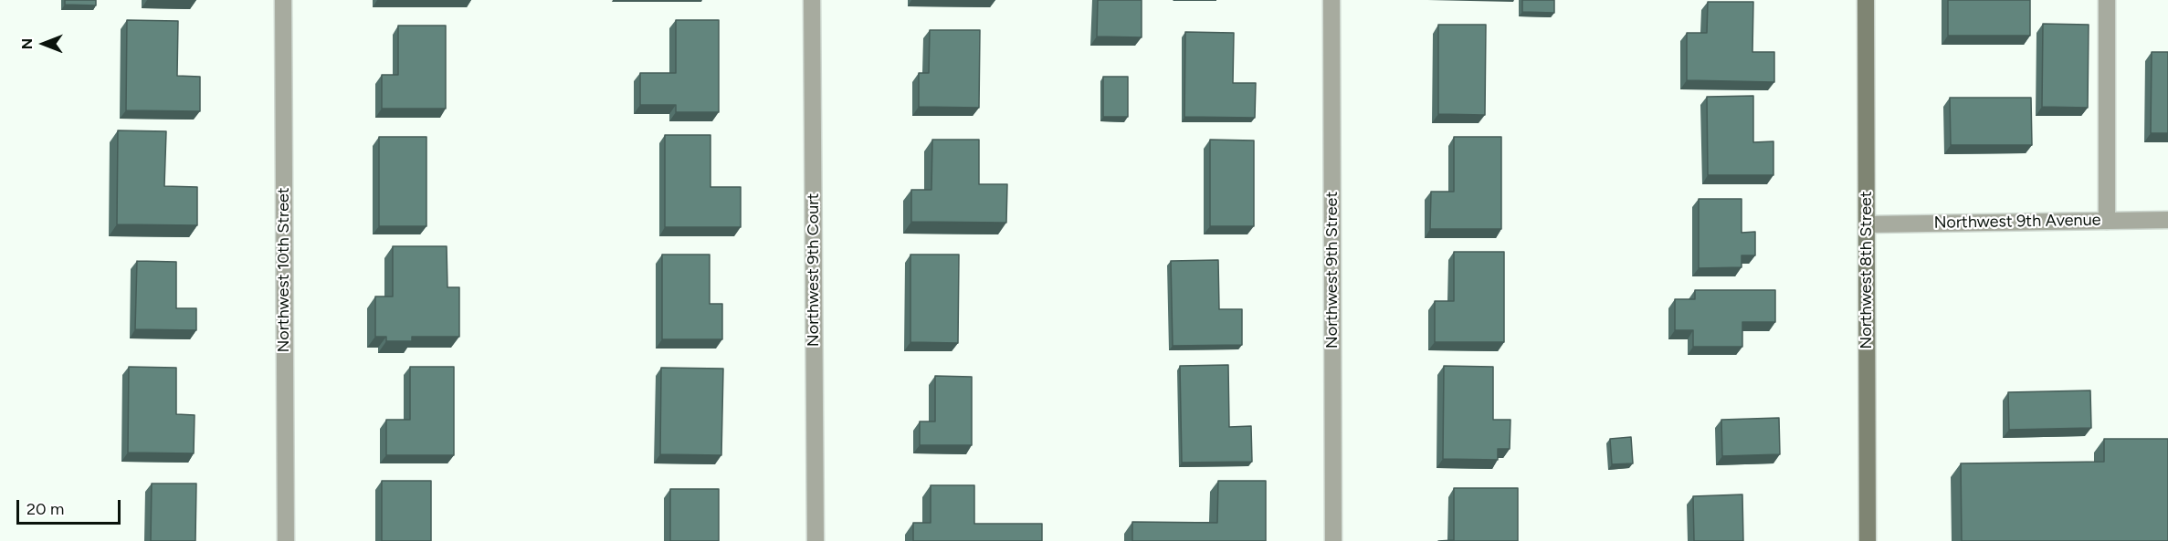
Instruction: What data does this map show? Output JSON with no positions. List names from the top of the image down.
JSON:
{
  "streets": {
    "street": [
      "Northwest 9th Avenue",
      "Northwest 10th Street",
      "Northwest 9th Court",
      "Northwest 9th Street",
      "Northwest 8th Street"
    ]
  },
  "crossings": [
    ["Northwest 9th Avenue", "Northwest 8th Street"]
  ],
  "scale_bar": "20 m",
  "north": "left"
}
